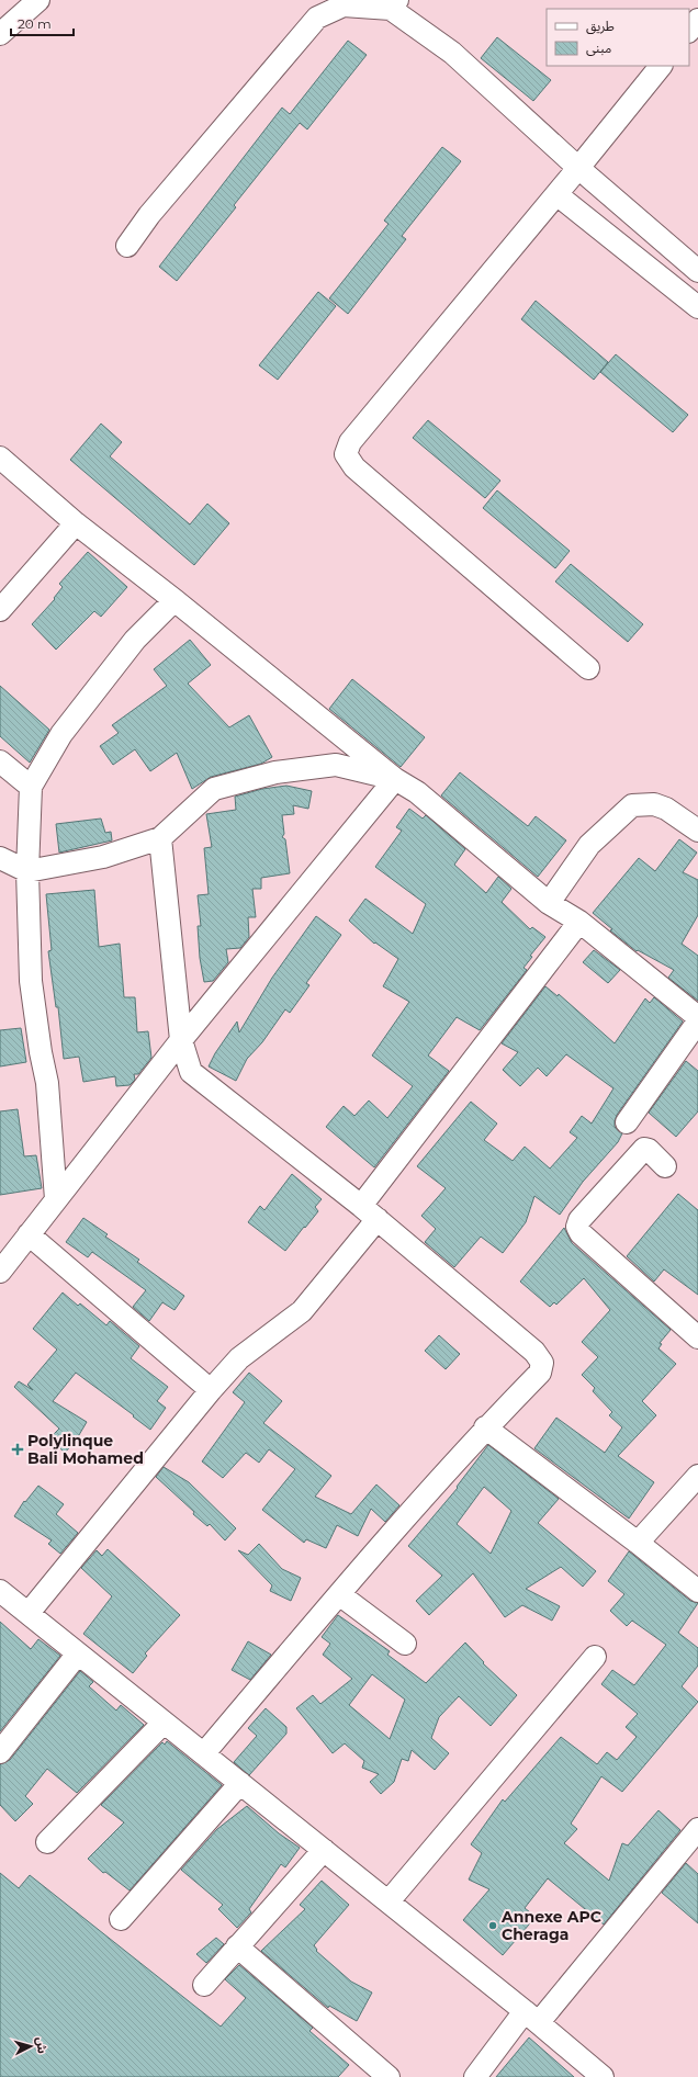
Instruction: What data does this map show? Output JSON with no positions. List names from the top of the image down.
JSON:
{
  "places": {
    "health": ["Polylinque Bali Mohamed"],
    "other": ["Annexe APC Cheraga"]
  },
  "legend": ["طريق", "مبنى"],
  "scale_bar": "20 m",
  "north": "right"
}
